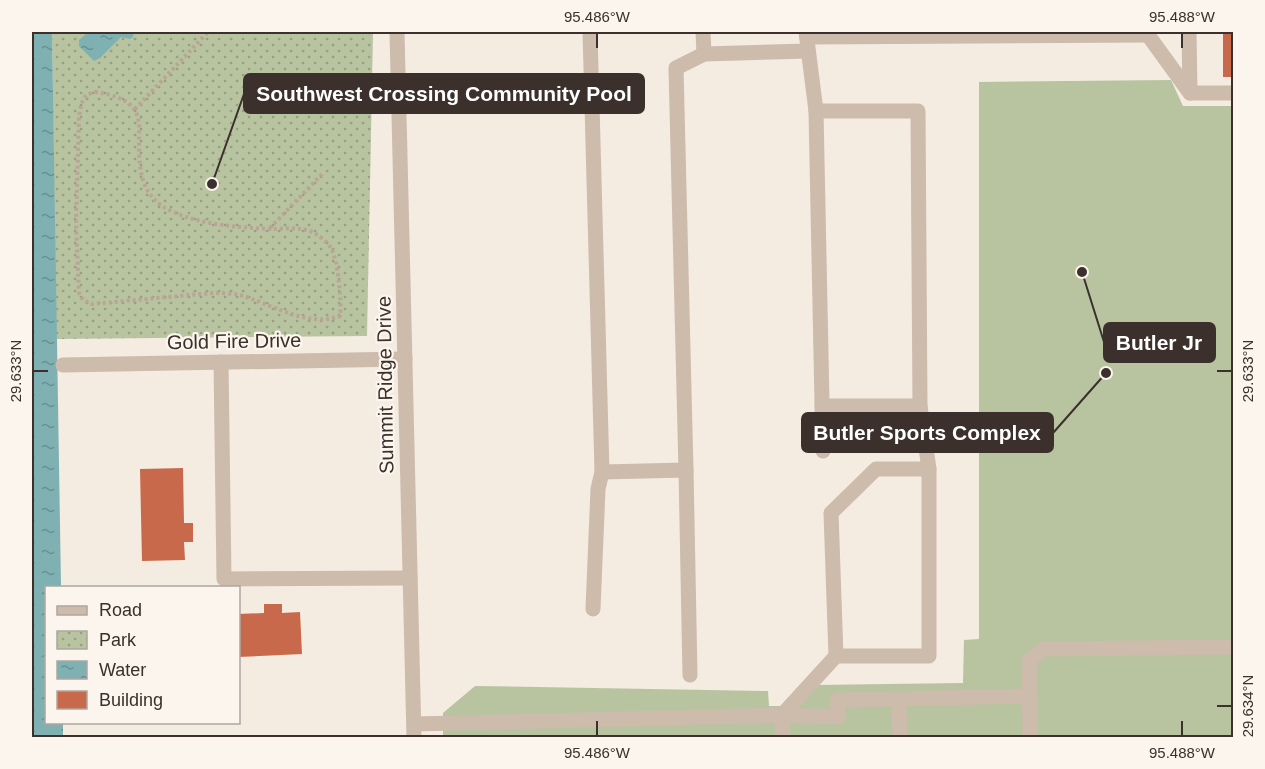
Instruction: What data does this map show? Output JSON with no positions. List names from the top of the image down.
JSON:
{
  "streets": {
    "street": ["Gold Fire Drive", "Summit Ridge Drive"]
  },
  "crossings": [
    ["Gold Fire Drive", "Summit Ridge Drive"]
  ],
  "places": ["Southwest Crossing Community Pool", "Butler Jr", "Butler Sports Complex"],
  "legend": [
    "Road",
    "Park",
    "Water",
    "Building"
  ],
  "coordinates": [
    "95.486°W",
    "95.488°W",
    "29.633°N",
    "29.634°N"
  ]
}
